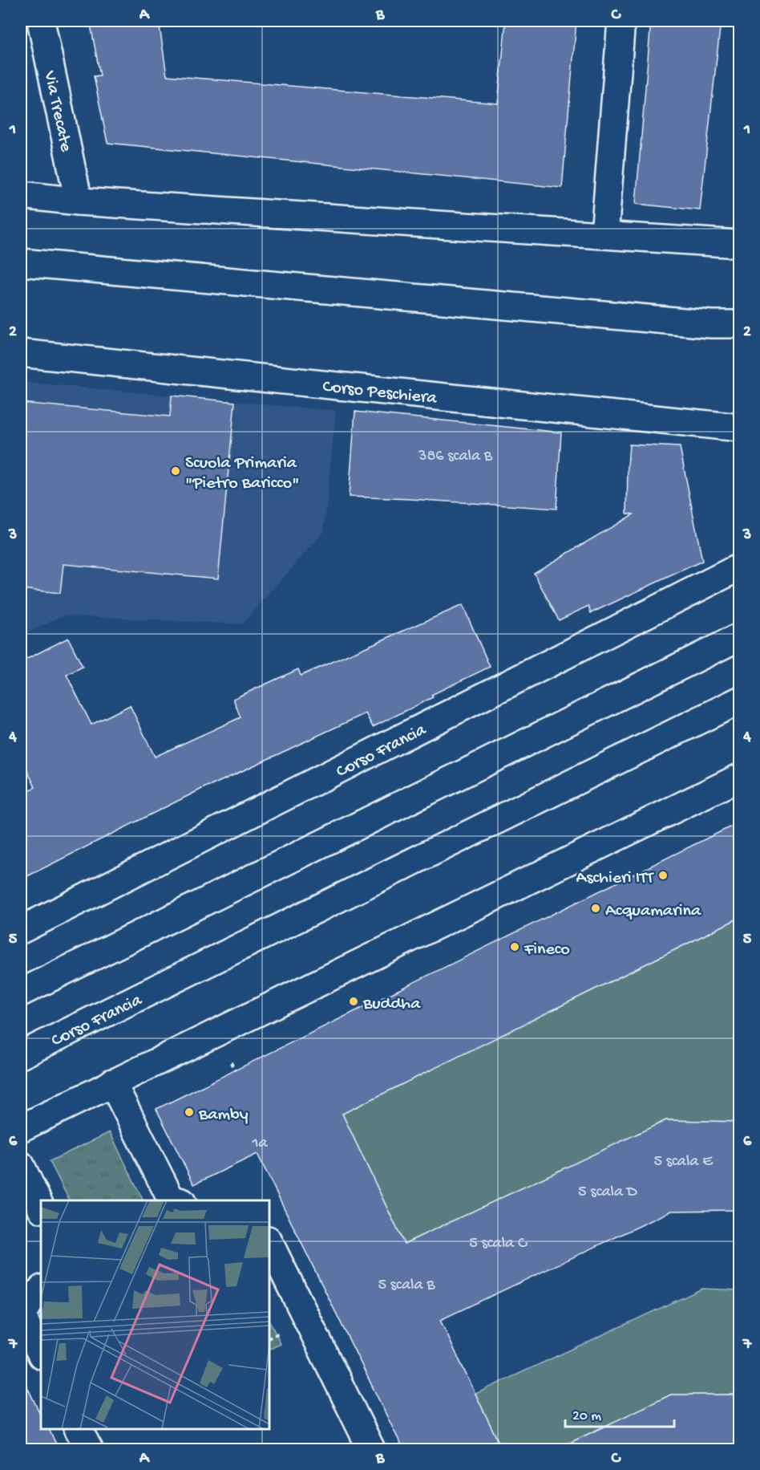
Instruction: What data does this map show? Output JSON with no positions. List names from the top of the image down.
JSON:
{
  "streets": {
    "street": ["Via Trecate", "Corso Peschiera", "Corso Francia"]
  },
  "places": [
    "Scuola Primaria \"Pietro Baricco\"",
    "Aschieri ITT",
    "Acquamarina",
    "Fineco",
    "Buddha",
    "Bamby"
  ],
  "house_numbers": [
    "386 scala B",
    "1a",
    "5 scala E",
    "5 scala D",
    "5 scala C",
    "5 scala B"
  ],
  "scale_bar": "20 m",
  "grid": {
    "columns": ["A", "B", "C"],
    "rows": [
      "1",
      "2",
      "3",
      "4",
      "5",
      "6",
      "7"
    ]
  }
}
